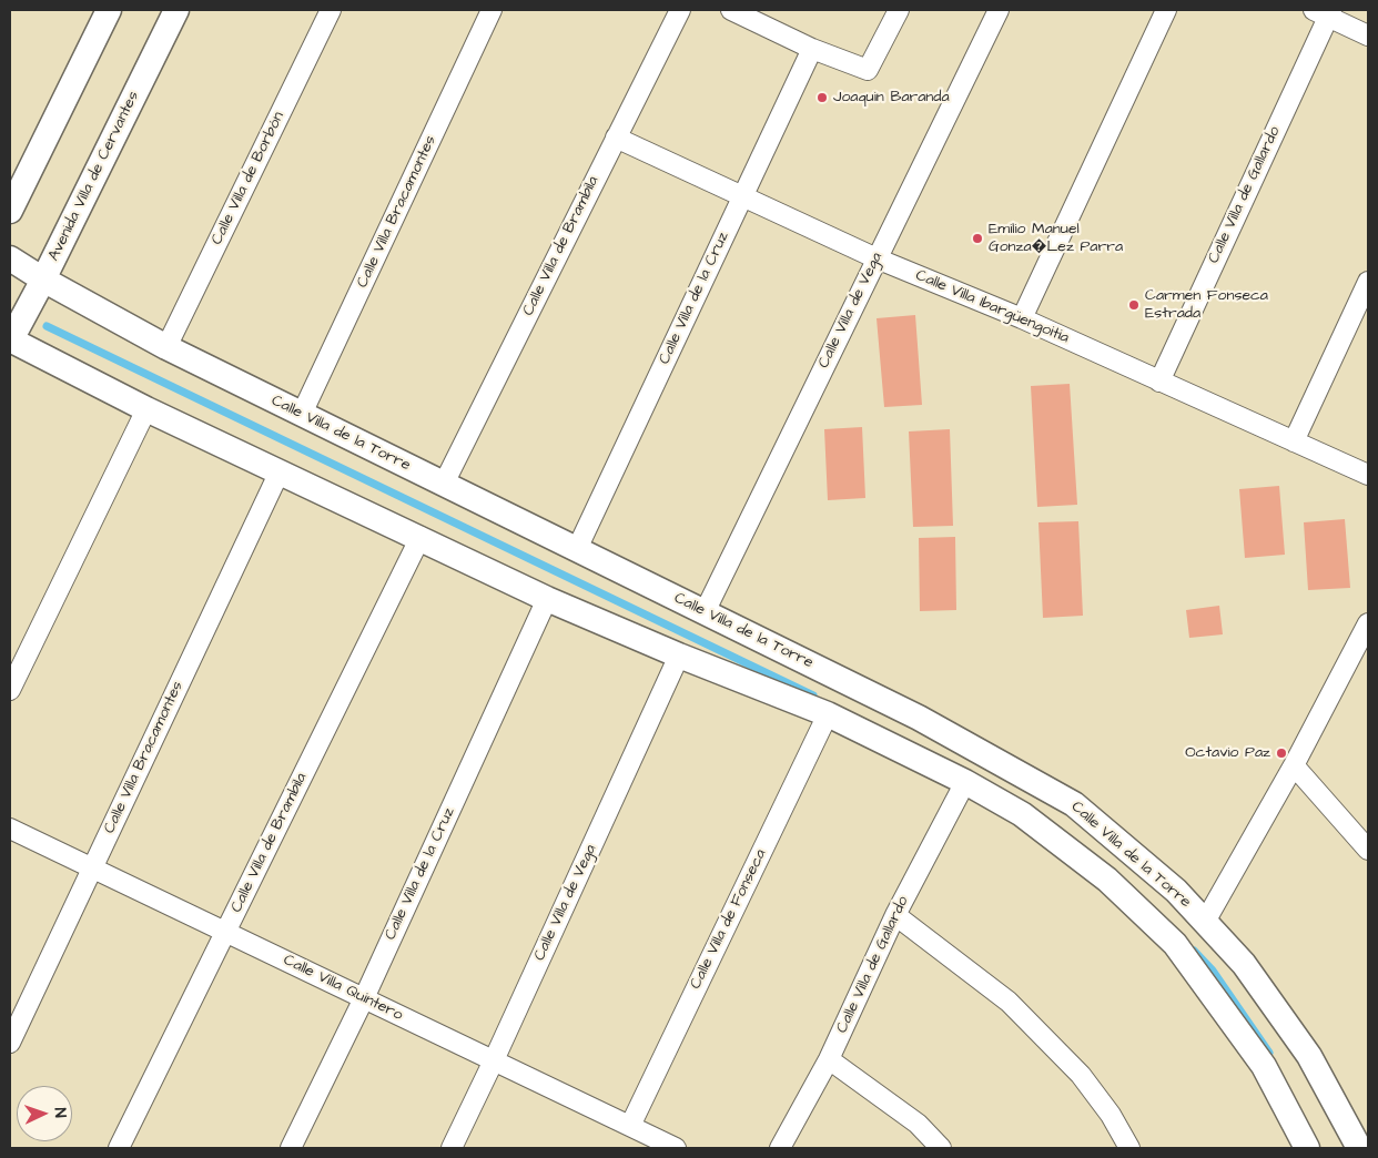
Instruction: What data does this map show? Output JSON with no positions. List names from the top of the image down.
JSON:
{
  "streets": {
    "street": [
      "Avenida Villa de Cervantes",
      "Calle Villa de Borbón",
      "Calle Villa de Gallardo",
      "Calle Villa Bracamontes",
      "Calle Villa de Brambila",
      "Calle Villa de la Cruz",
      "Calle Villa Ibargüengoitia",
      "Calle Villa de Vega",
      "Calle Villa de la Torre",
      "Calle Villa de Fonseca",
      "Calle Villa Quintero"
    ]
  },
  "crossings": [
    ["Avenida Villa de Cervantes", "Calle Villa de la Torre"],
    ["Calle Villa de Borbón", "Calle Villa de la Torre"],
    ["Calle Villa de Gallardo", "Calle Villa Ibargüengoitia"],
    ["Calle Villa Bracamontes", "Calle Villa de la Torre"],
    ["Calle Villa Bracamontes", "Calle Villa Quintero"],
    ["Calle Villa de Brambila", "Calle Villa Ibargüengoitia"],
    ["Calle Villa de Brambila", "Calle Villa de la Torre"],
    ["Calle Villa de Brambila", "Calle Villa Quintero"],
    ["Calle Villa de la Cruz", "Calle Villa Ibargüengoitia"],
    ["Calle Villa de la Cruz", "Calle Villa de la Torre"],
    ["Calle Villa de la Cruz", "Calle Villa Quintero"],
    ["Calle Villa Ibargüengoitia", "Calle Villa de Vega"],
    ["Calle Villa de Vega", "Calle Villa de la Torre"],
    ["Calle Villa de Vega", "Calle Villa Quintero"],
    ["Calle Villa de Fonseca", "Calle Villa Quintero"]
  ],
  "places": [
    "Joaquin Baranda",
    "Emilio Manuel Gonza�Lez Parra",
    "Carmen Fonseca Estrada",
    "Octavio Paz"
  ],
  "north": "right"
}
